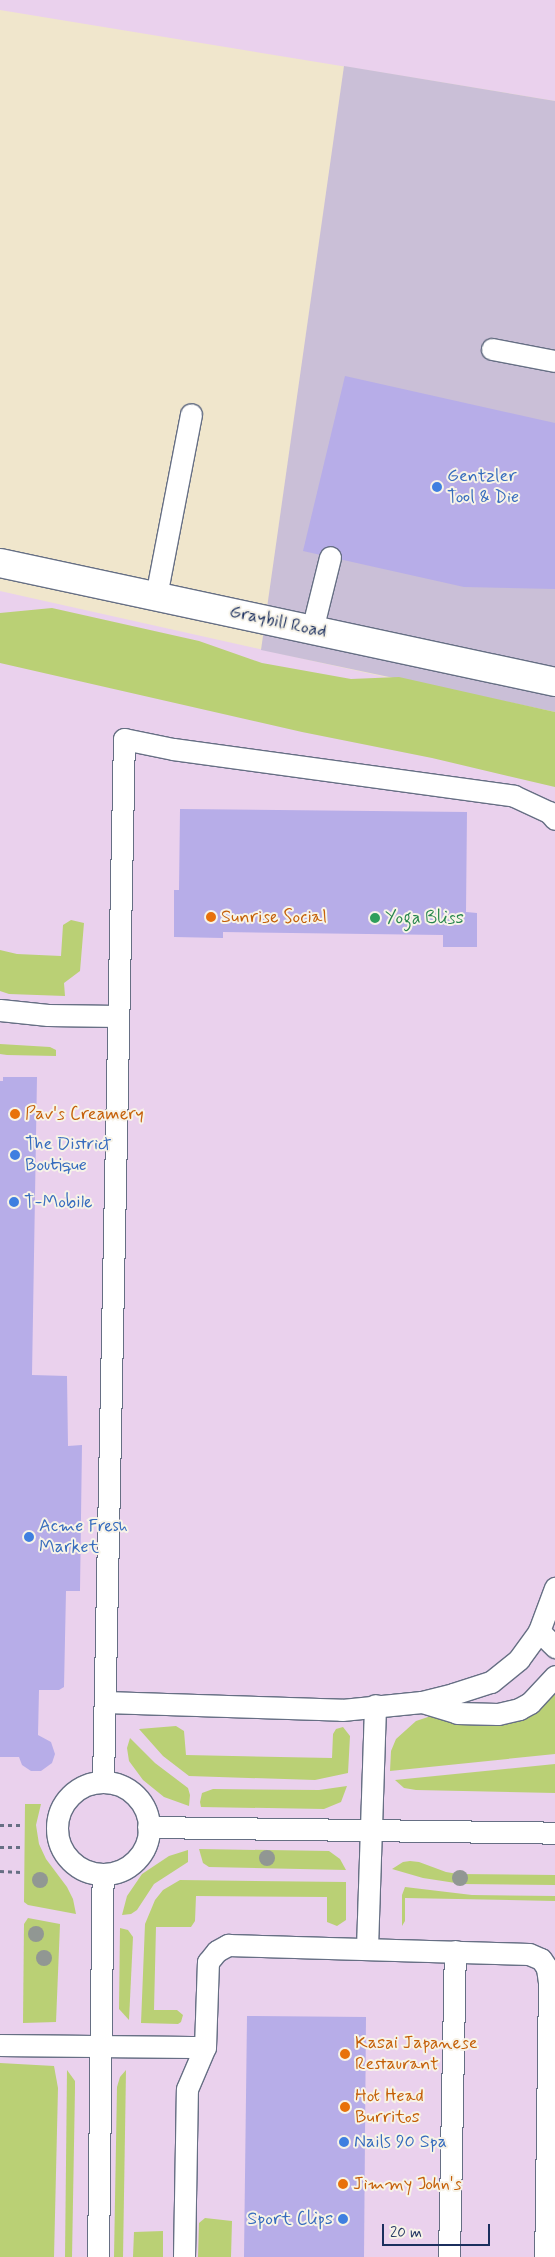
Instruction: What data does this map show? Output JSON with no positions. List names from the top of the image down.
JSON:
{
  "streets": {
    "street": ["Graybill Road"]
  },
  "places": [
    "Gentzler Tool & Die",
    "Sunrise Social",
    "Yoga Bliss",
    "Pav's Creamery",
    "The District Boutique",
    "T-Mobile",
    "Acme Fresh Market",
    "Kasai Japanese Restaurant",
    "Hot Head Burritos",
    "Nails 90 Spa",
    "Jimmy John's",
    "Sport Clips"
  ],
  "scale_bar": "20 m"
}
